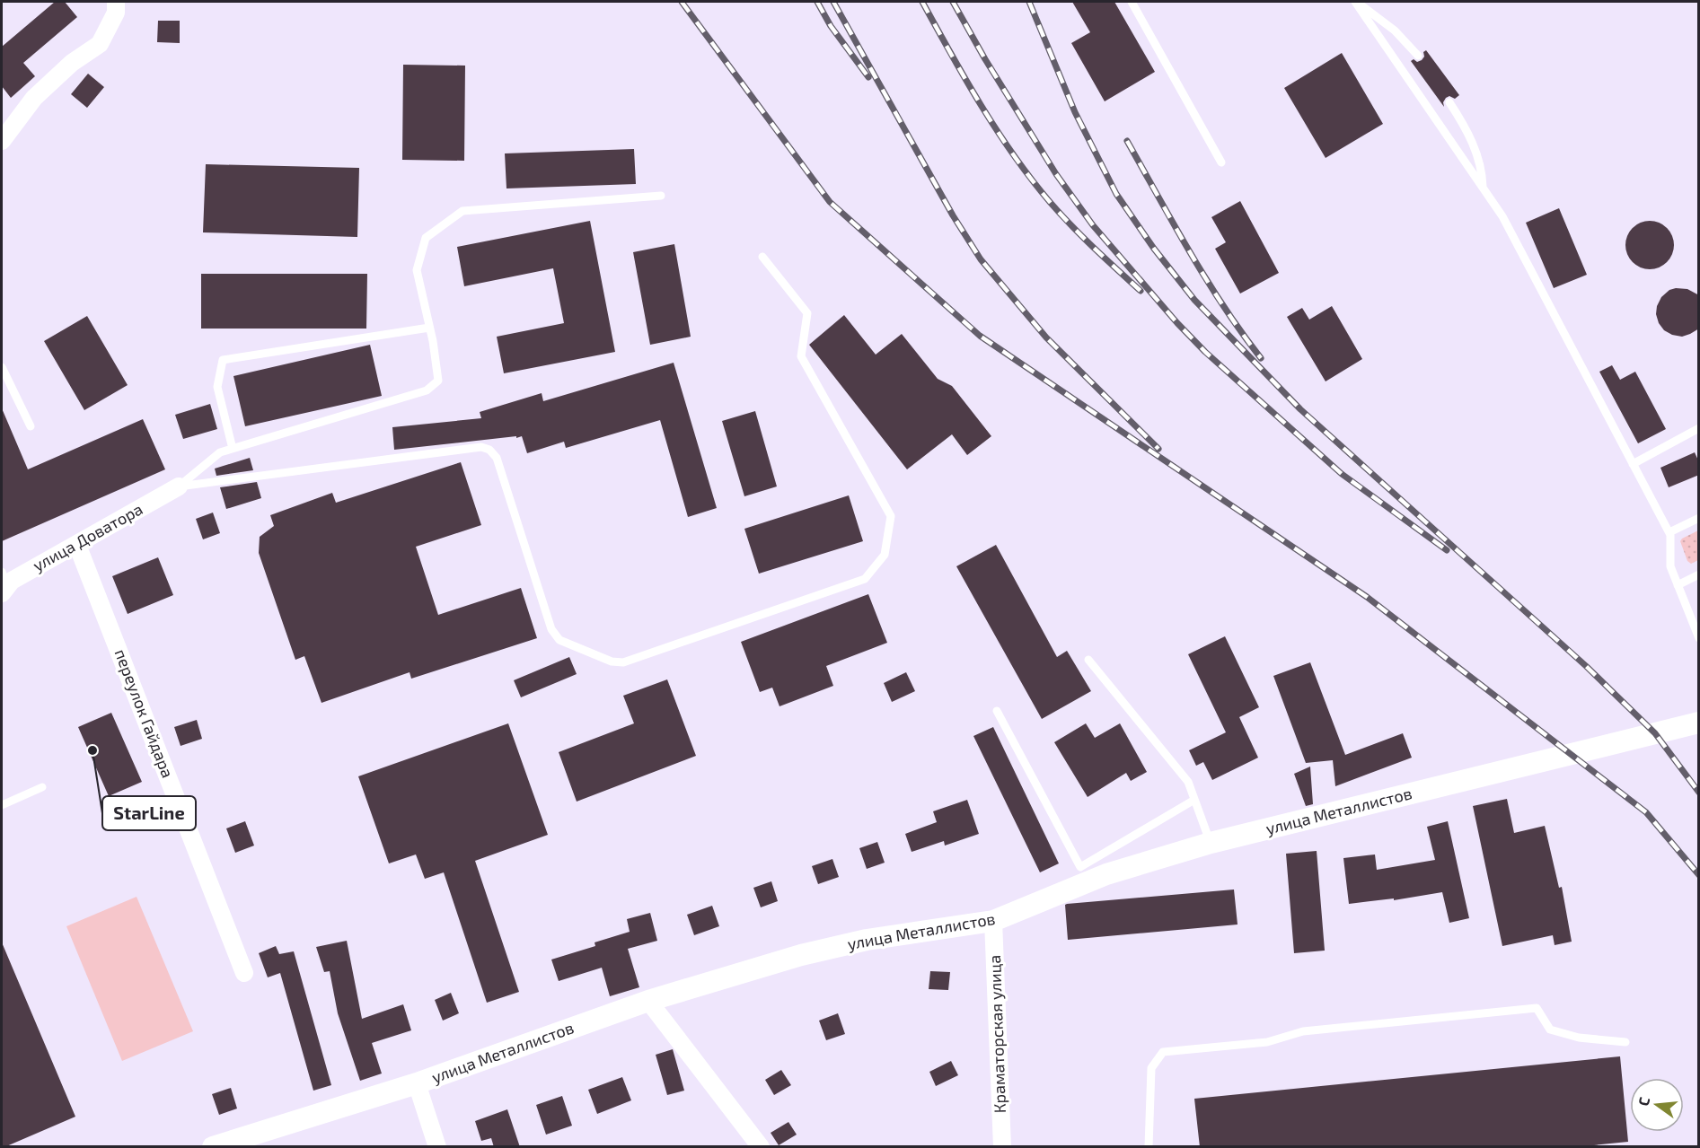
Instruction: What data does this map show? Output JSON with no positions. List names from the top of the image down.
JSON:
{
  "streets": {
    "street": [
      "улица Доватора",
      "переулок Гайдара",
      "улица Металлистов",
      "Краматорская улица"
    ]
  },
  "crossings": [
    ["улица Доватора", "переулок Гайдара"],
    ["улица Металлистов", "Краматорская улица"]
  ],
  "places": ["StarLine"],
  "north": "left"
}
